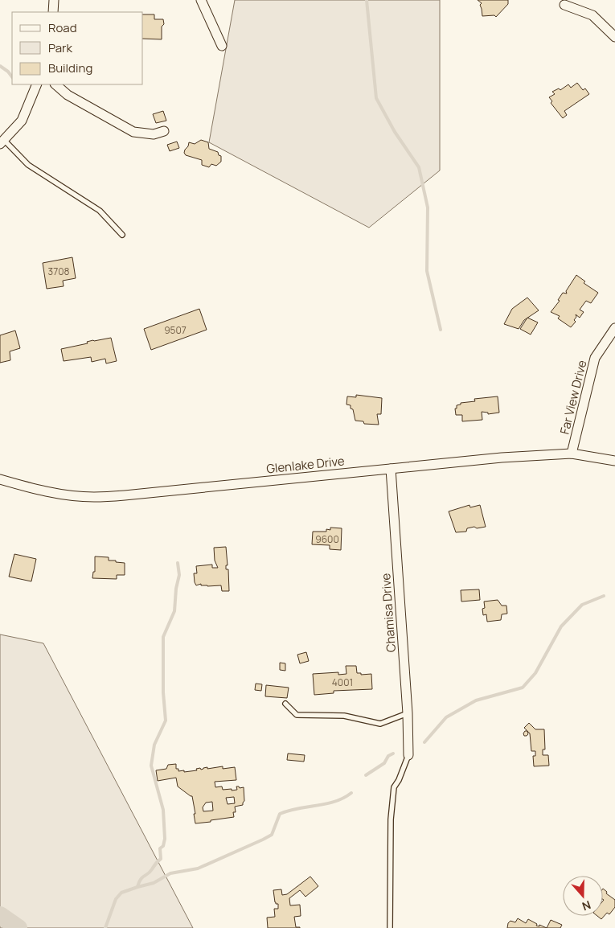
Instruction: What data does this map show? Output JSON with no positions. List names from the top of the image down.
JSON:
{
  "streets": {
    "street": ["Far View Drive", "Glenlake Drive", "Chamisa Drive"]
  },
  "crossings": [
    ["Far View Drive", "Glenlake Drive"],
    ["Glenlake Drive", "Chamisa Drive"]
  ],
  "house_numbers": [
    "3708",
    "9507",
    "9600",
    "4001"
  ],
  "legend": ["Road", "Park", "Building"],
  "north": "bottom"
}
